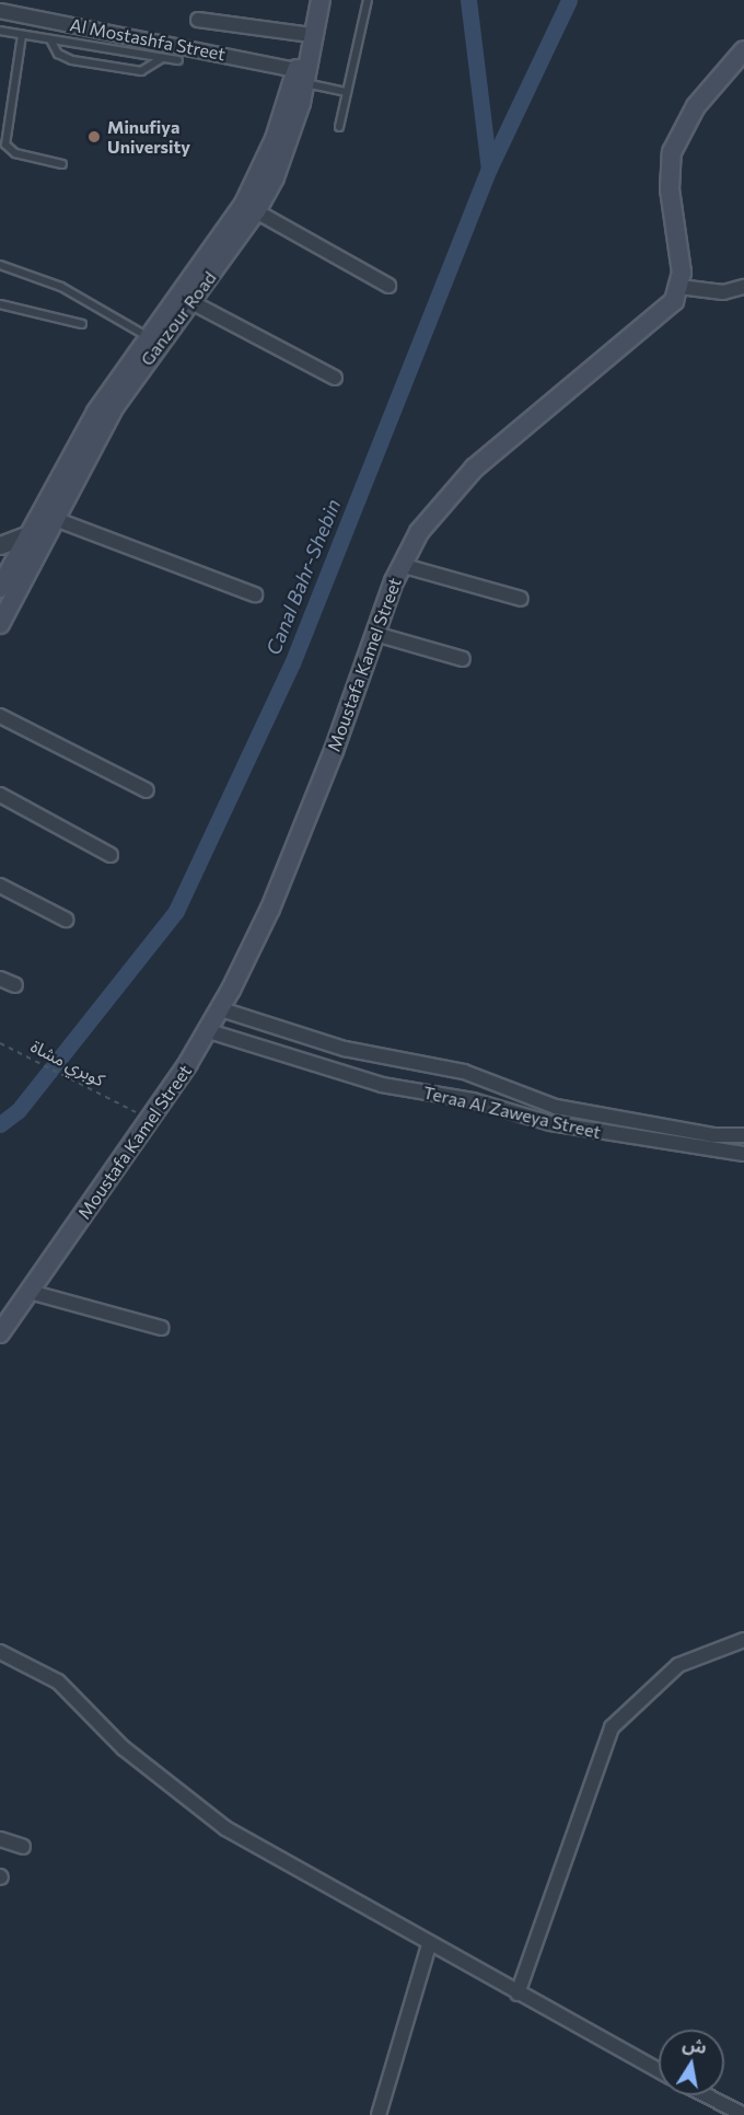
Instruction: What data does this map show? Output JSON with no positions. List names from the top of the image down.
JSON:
{
  "streets": {
    "main road": ["Ganzour Road", "Moustafa Kamel Street"],
    "street": ["Al Mostashfa Street", "Teraa Al Zaweya Street"],
    "path": ["كوبري مشاة"]
  },
  "crossings": [
    ["Al Mostashfa Street", "Ganzour Road"],
    ["Moustafa Kamel Street", "Teraa Al Zaweya Street"]
  ],
  "water": ["Canal Bahr-Shebin"],
  "places": ["Minufiya University"],
  "north": "top"
}
